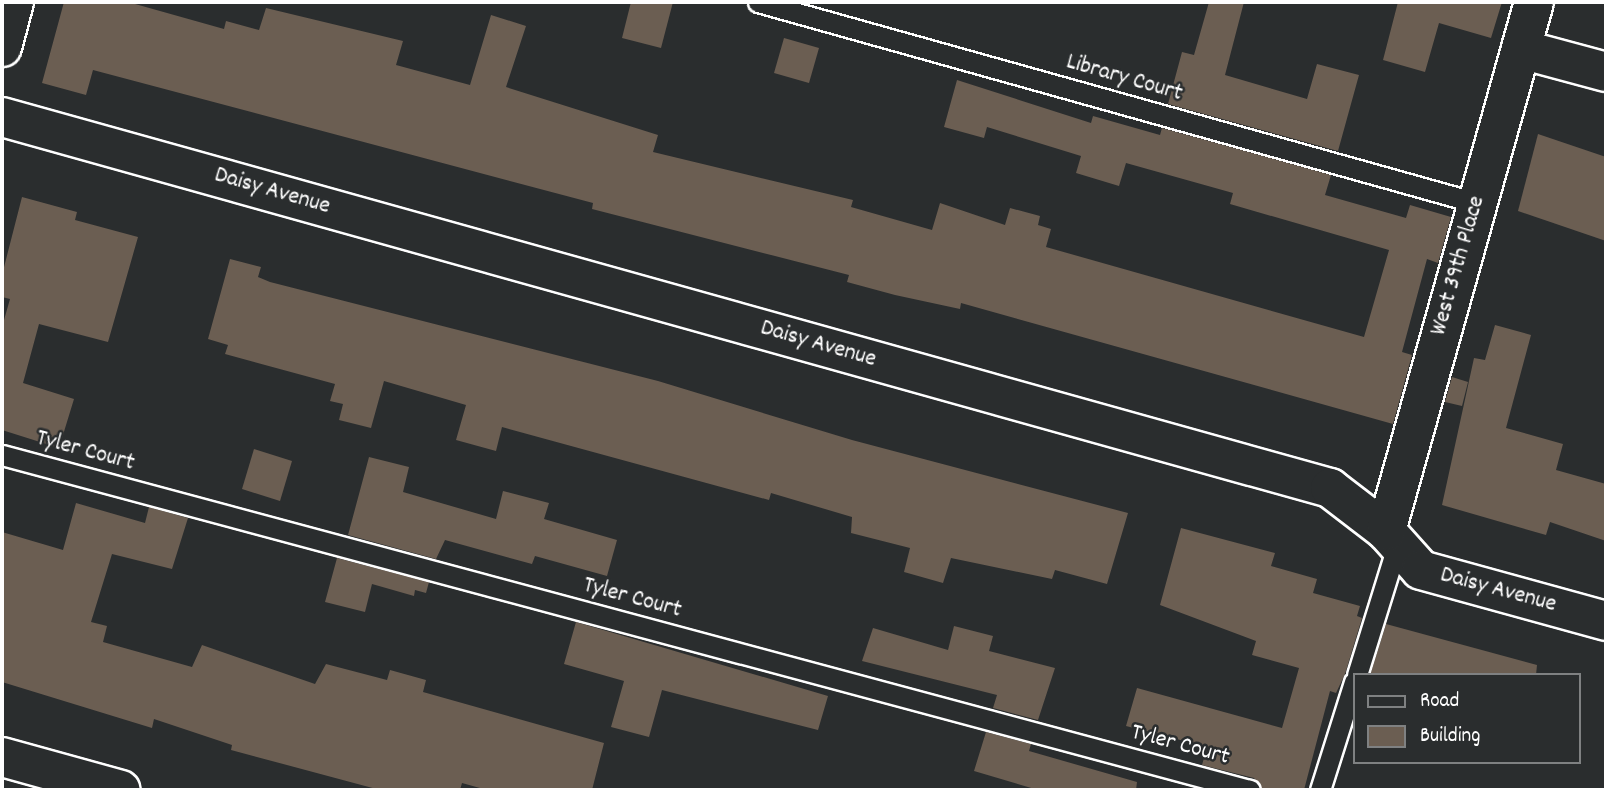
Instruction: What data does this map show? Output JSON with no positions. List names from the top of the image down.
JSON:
{
  "streets": {
    "street": ["Daisy Avenue", "West 39th Place"],
    "lane": ["Library Court", "Tyler Court"]
  },
  "crossings": [
    ["Library Court", "West 39th Place"],
    ["Daisy Avenue", "West 39th Place"]
  ],
  "legend": ["Road", "Building"]
}
